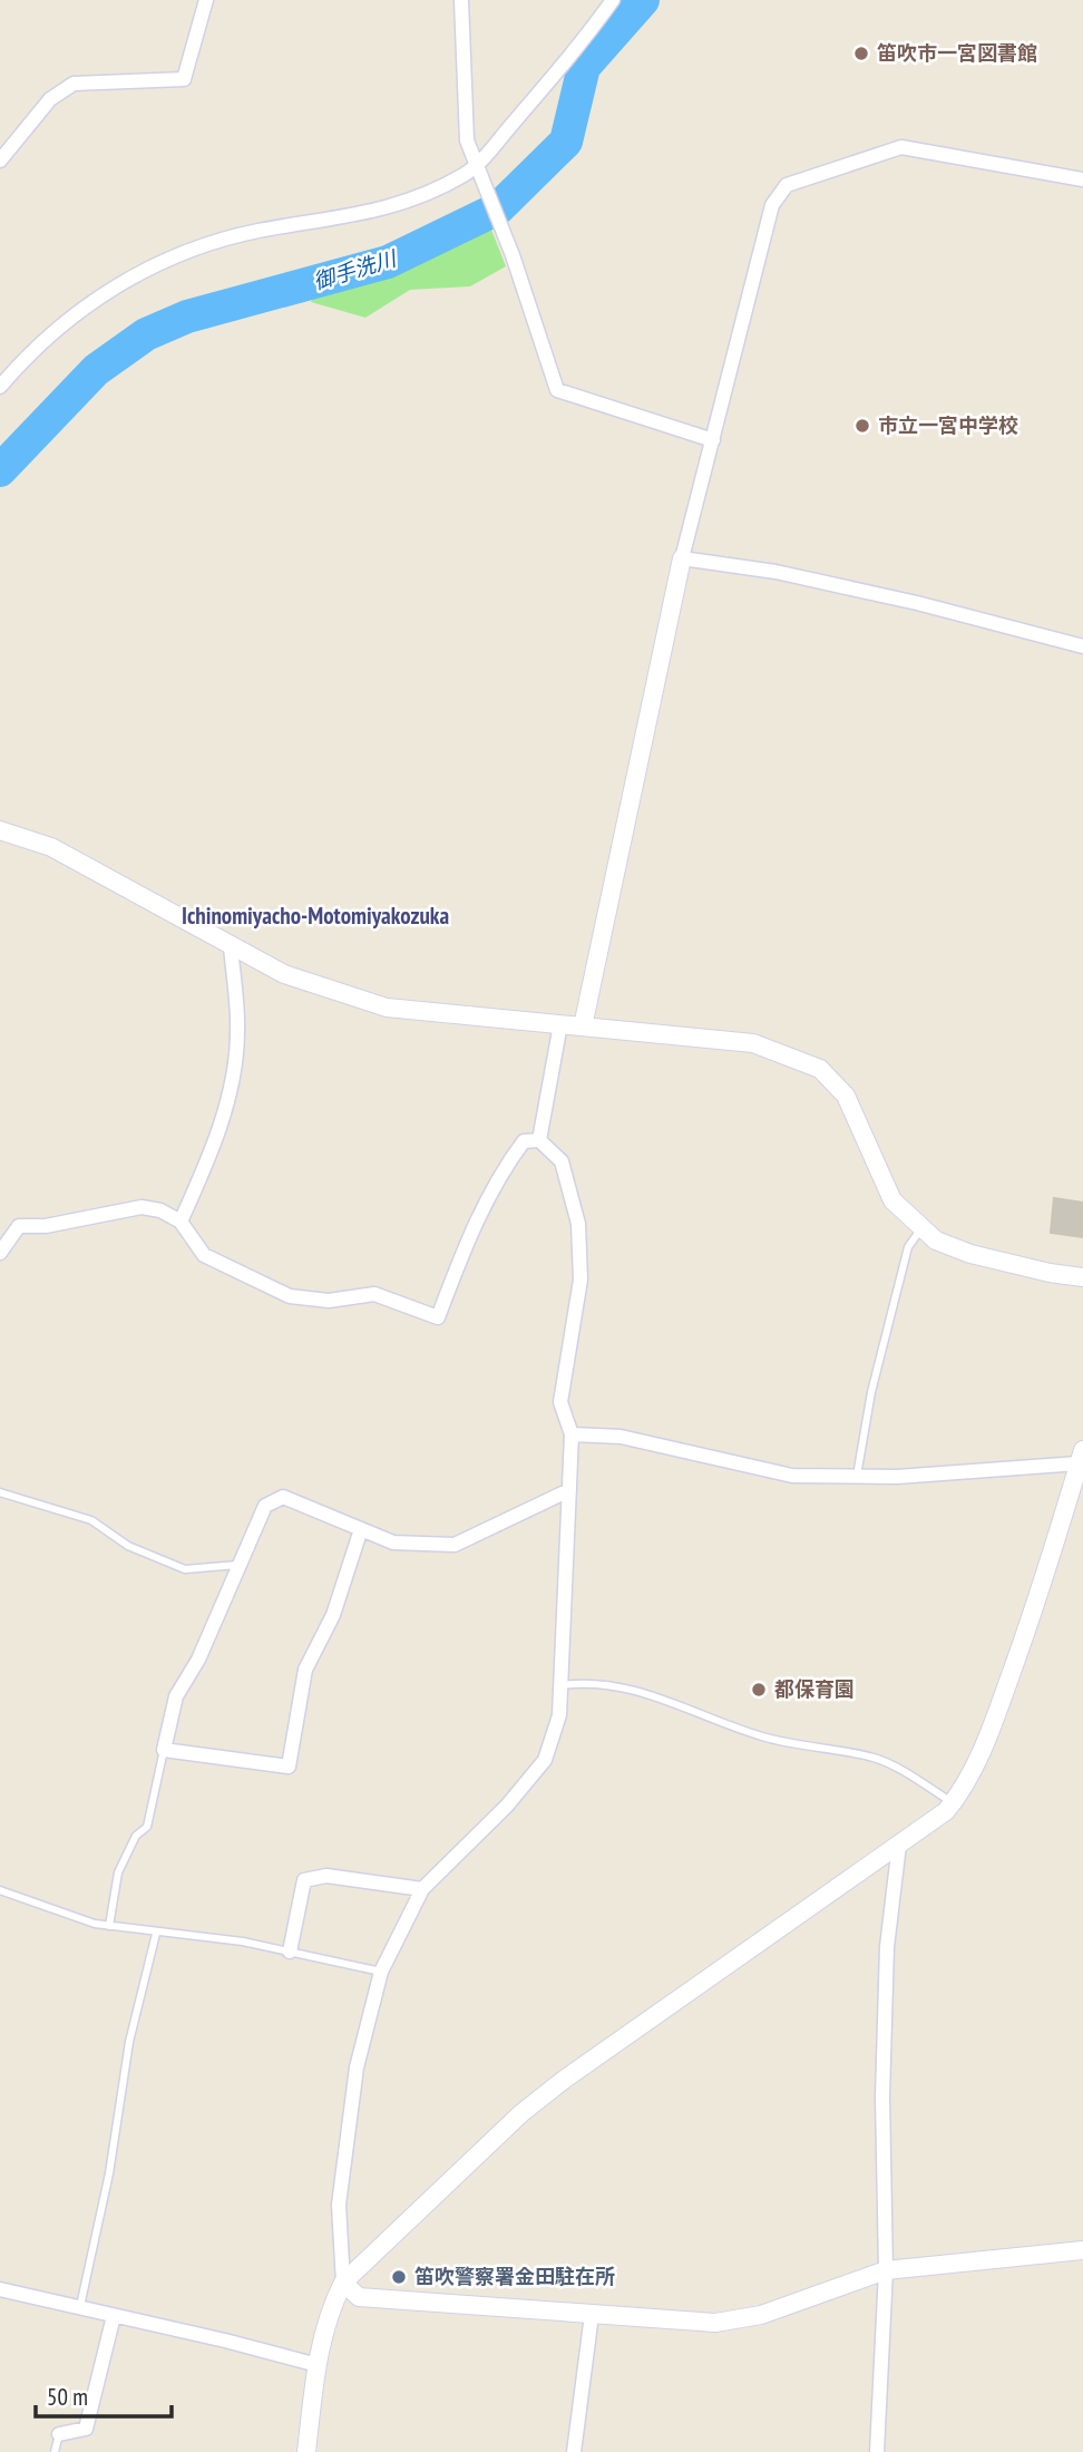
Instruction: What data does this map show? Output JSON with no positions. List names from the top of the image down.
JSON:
{
  "districts": ["Ichinomiyacho-Motomiyakozuka"],
  "water": ["御手洗川"],
  "places": [
    "笛吹市一宮図書館",
    "市立一宮中学校",
    "都保育園",
    "笛吹警察署金田駐在所"
  ],
  "scale_bar": "50 m"
}
